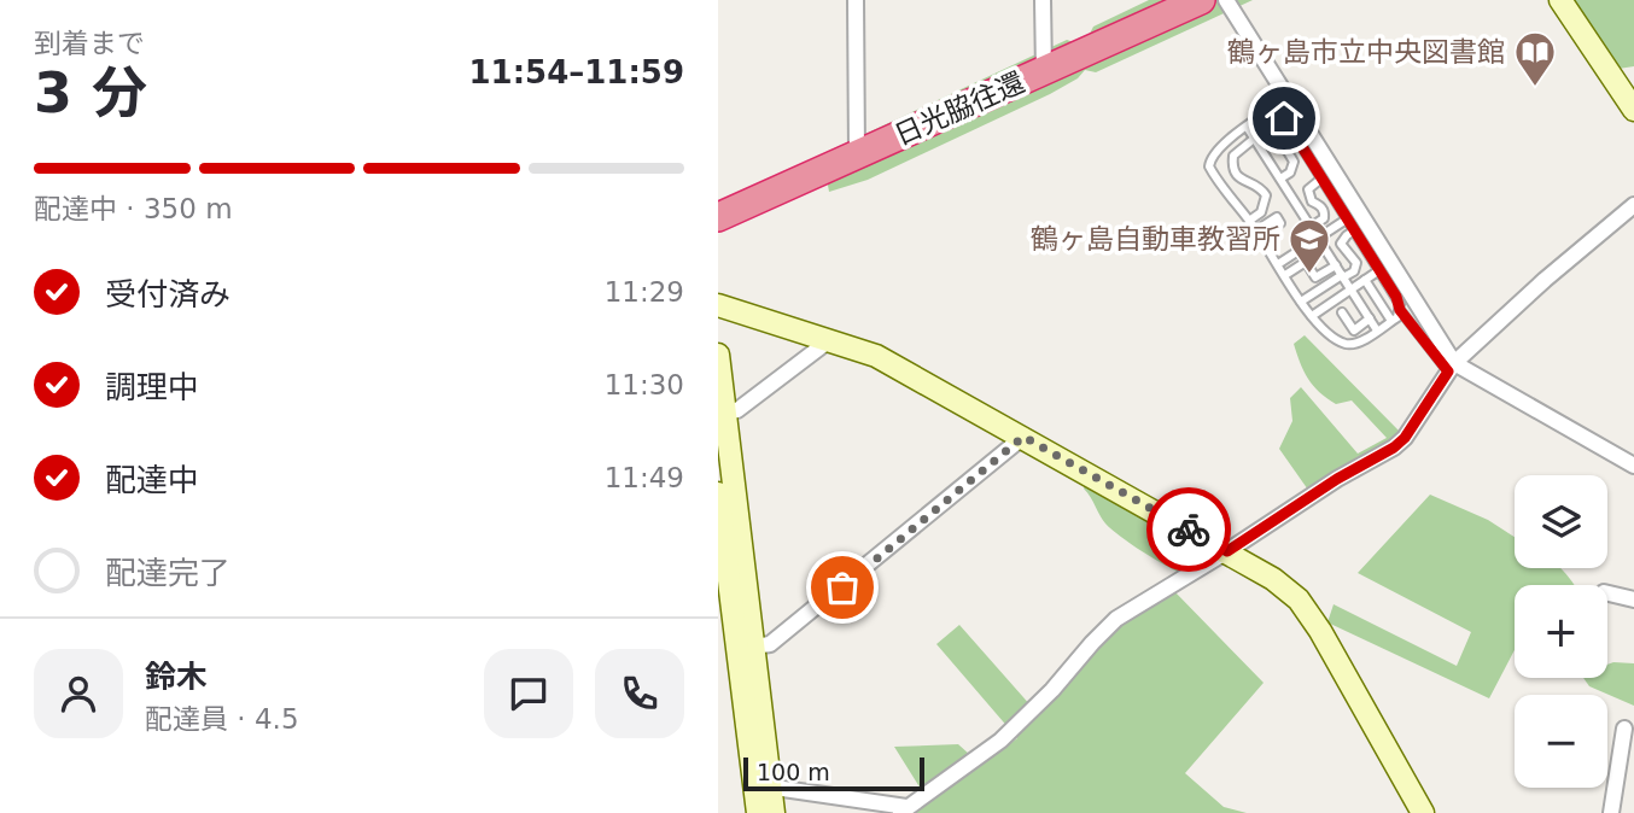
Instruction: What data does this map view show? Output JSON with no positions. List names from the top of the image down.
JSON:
{
  "streets": {
    "highway": ["日光脇往還"]
  },
  "places": {
    "library": ["鶴ヶ島市立中央図書館"],
    "school or university": ["鶴ヶ島自動車教習所"]
  },
  "scale_bar": "100 m",
  "page": {
    "heading": ["3 分", "到着まで", "11:54–11:59"],
    "panel": ["鈴木", "配達員 · 4.5"],
    "bar": "配達中 · 350 m",
    "list": [
      ["受付済み", "11:29"],
      ["調理中", "11:30"],
      ["配達中", "11:49"],
      "配達完了"
    ],
    "map_buttons": ["+", "−"],
    "scale": "100 m"
  }
}
